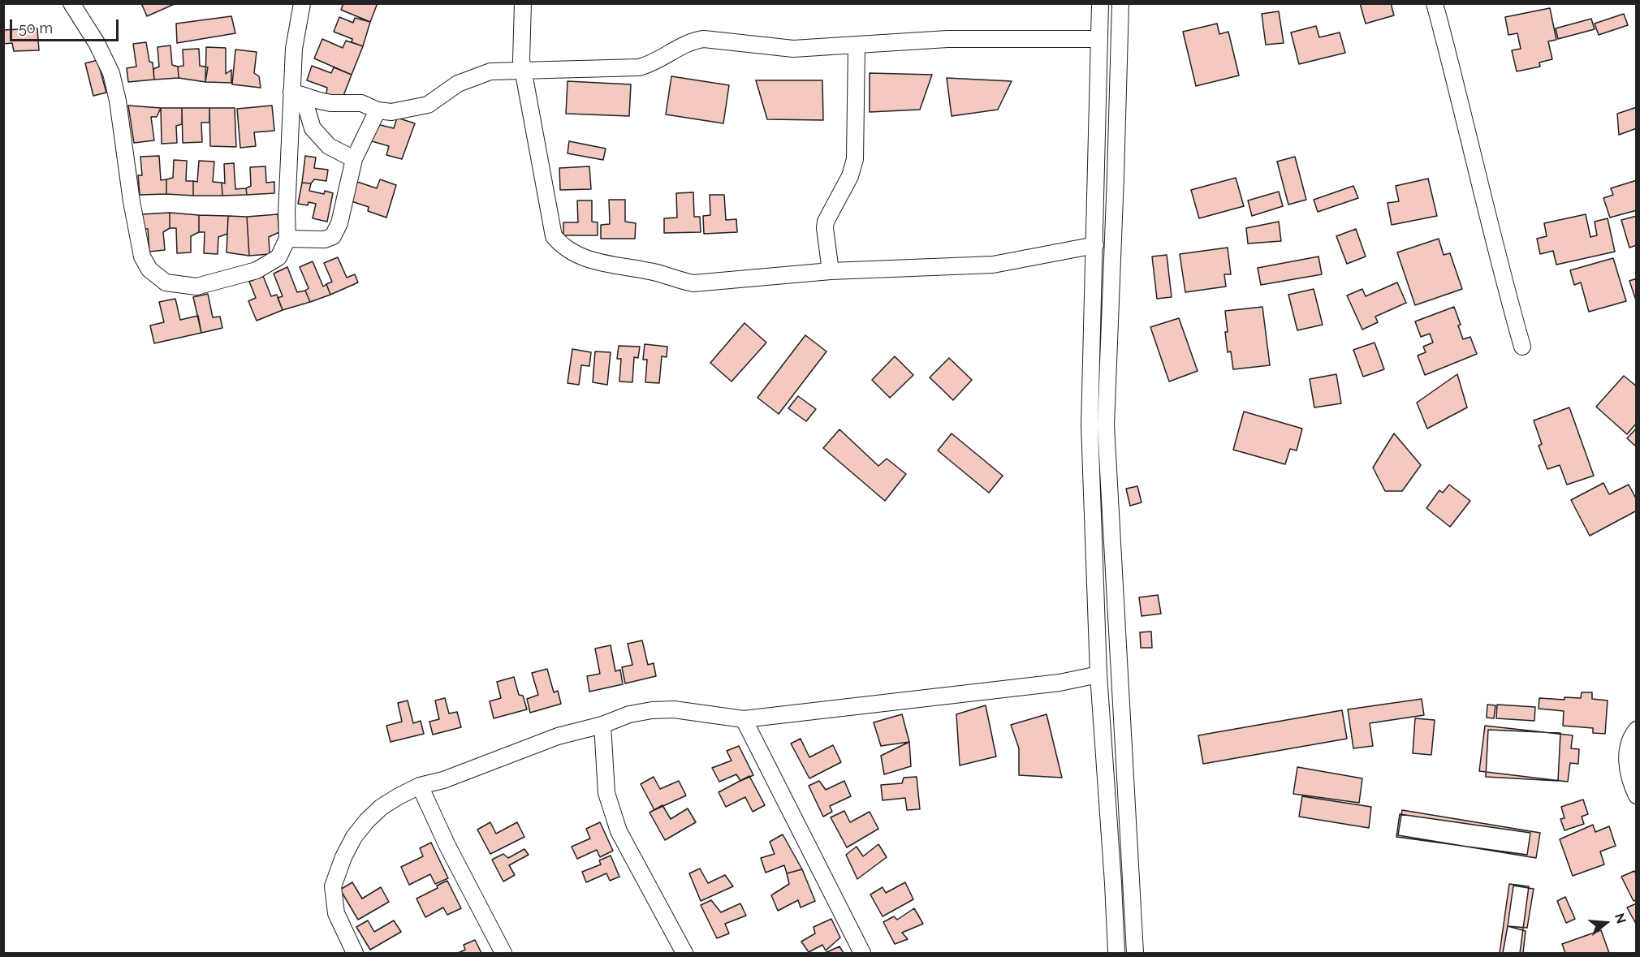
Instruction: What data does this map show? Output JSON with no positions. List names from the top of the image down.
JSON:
{
  "scale_bar": "50 m",
  "north": "right"
}
